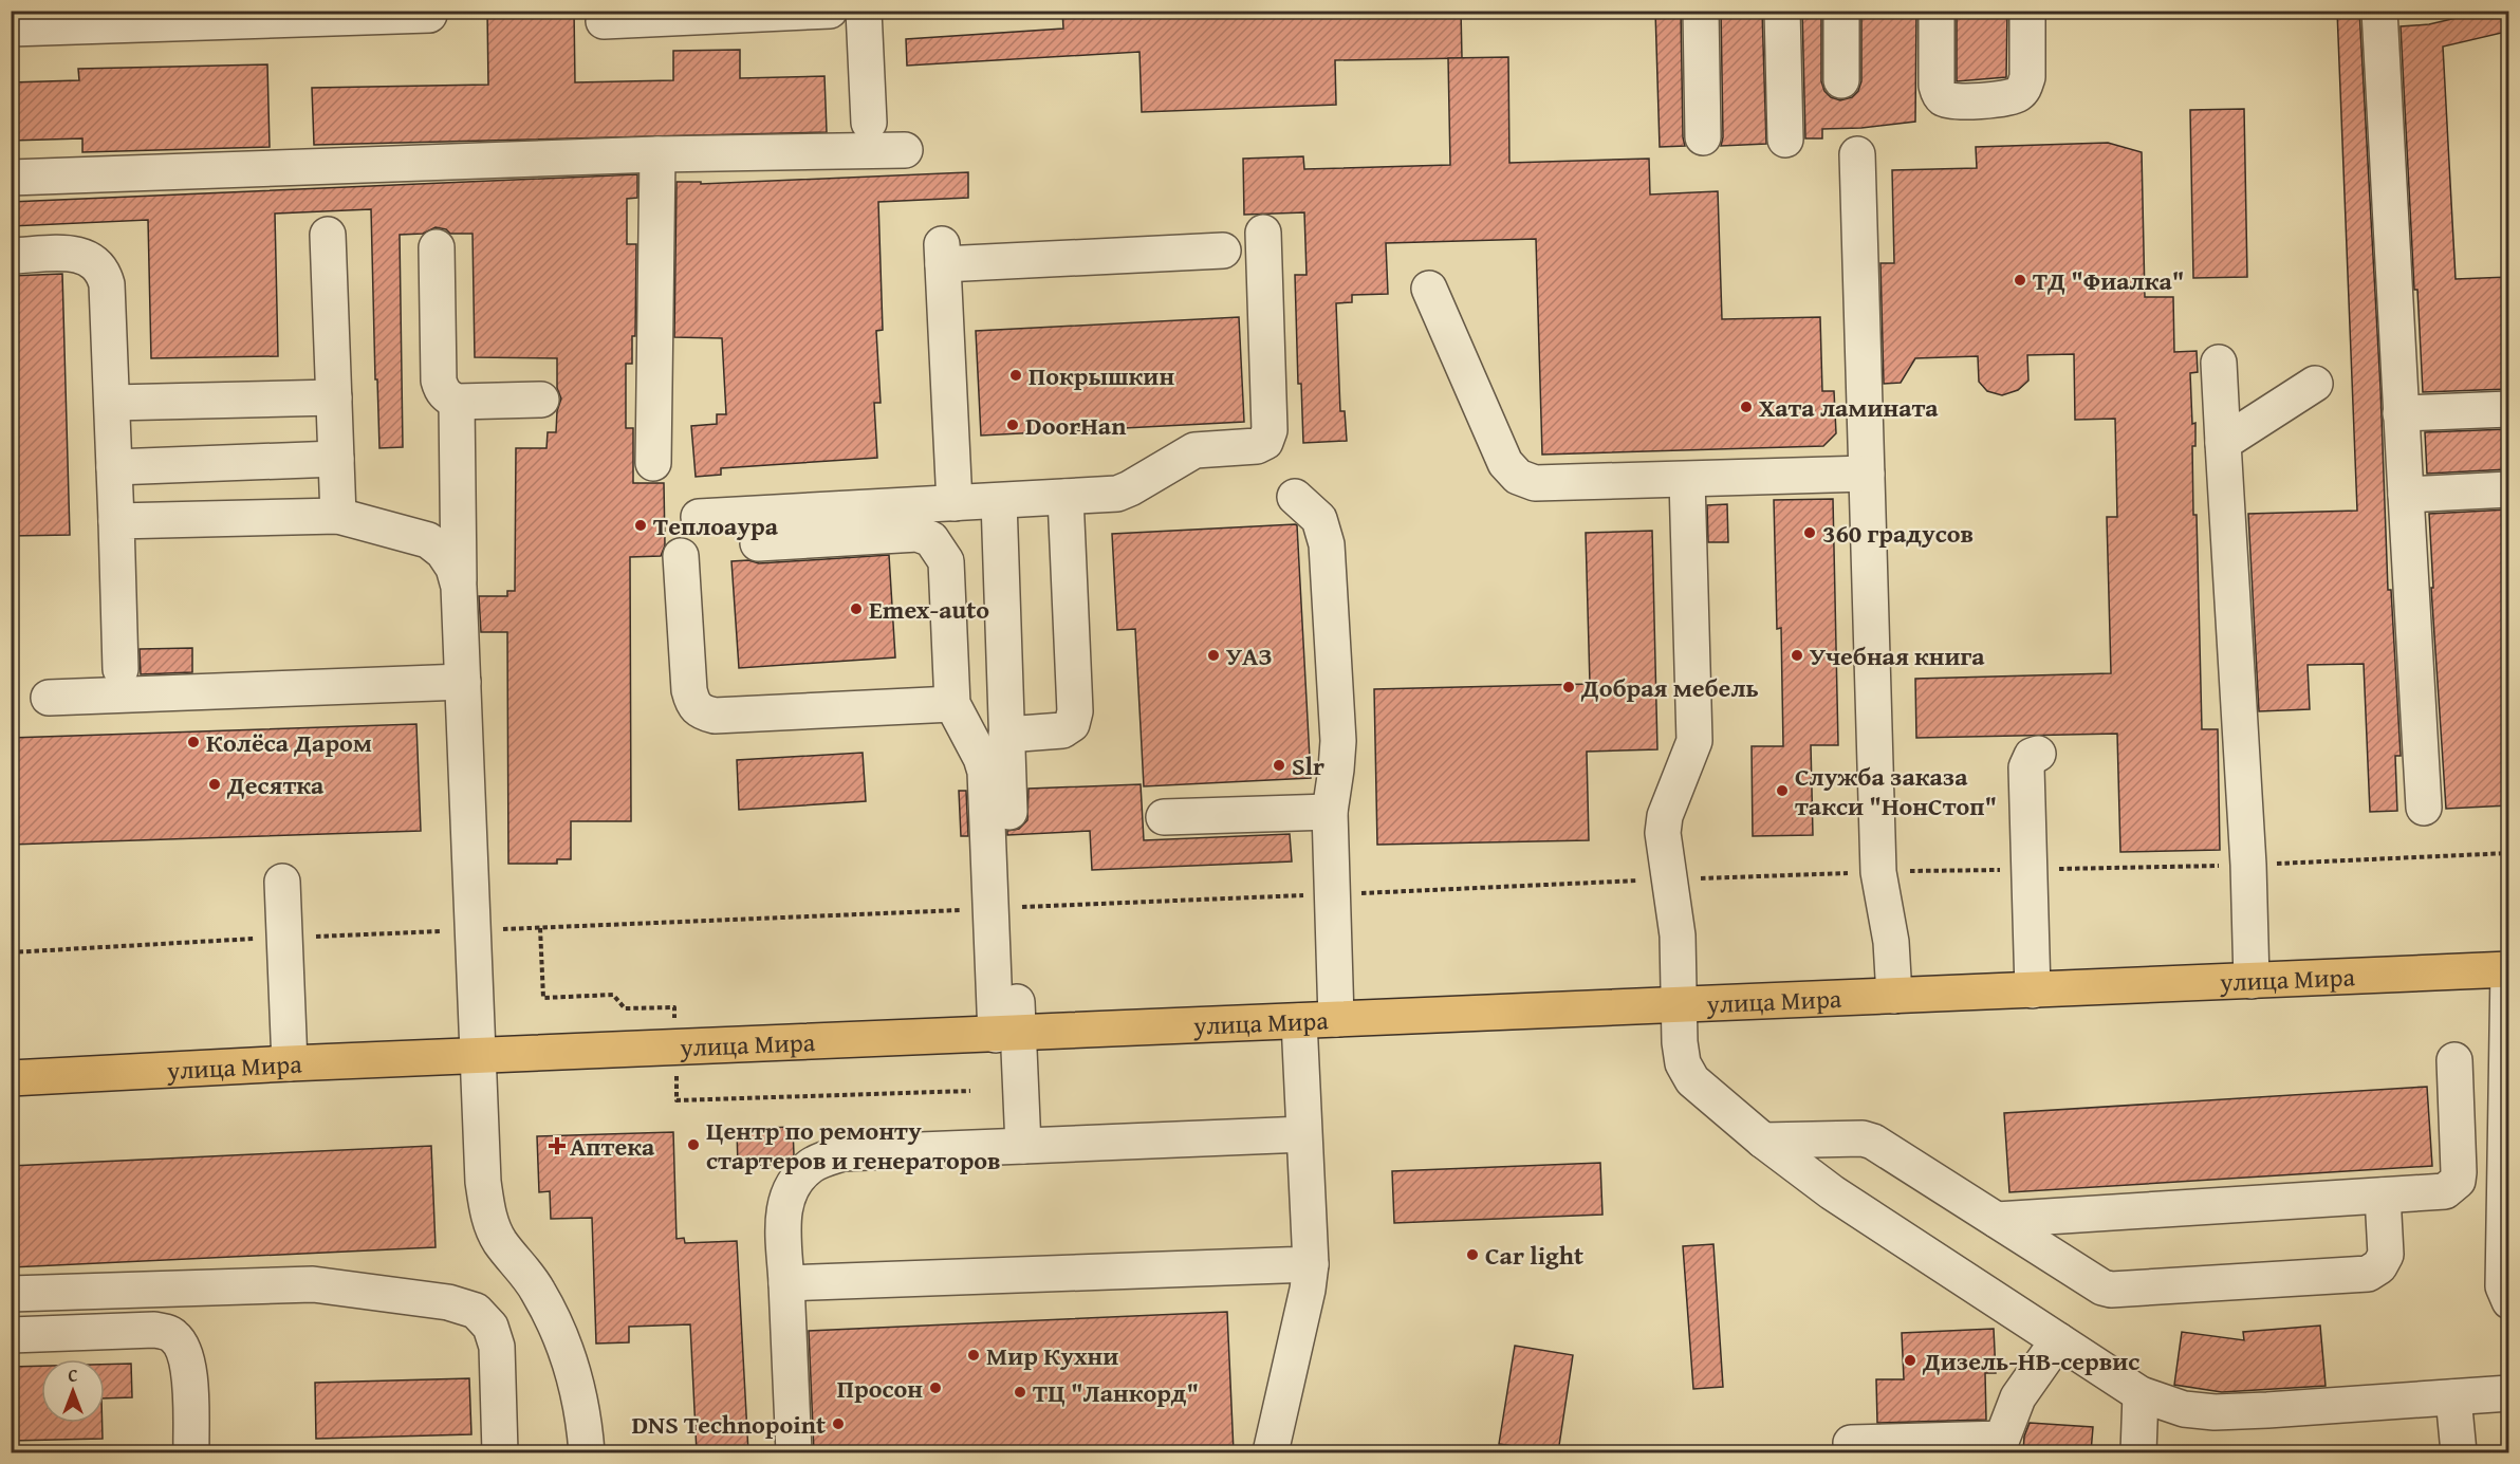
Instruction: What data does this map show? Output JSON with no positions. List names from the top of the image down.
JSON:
{
  "streets": {
    "main road": ["улица Мира"]
  },
  "places": {
    "other": [
      "ТД \"Фиалка\"",
      "Покрышкин",
      "Хата ламината",
      "DoorHan",
      "Теплоаура",
      "360 градусов",
      "Emex-auto",
      "УАЗ",
      "Учебная книга",
      "Добрая мебель",
      "Колёса Даром",
      "Slr",
      "Десятка",
      "Служба заказа такси \"НонСтоп\"",
      "Центр по ремонту стартеров и генераторов",
      "Car light",
      "Мир Кухни",
      "Дизель-НВ-сервис",
      "Просон",
      "ТЦ \"Ланкорд\"",
      "DNS Technopoint"
    ],
    "health": ["Аптека"]
  },
  "north": "top"
}
